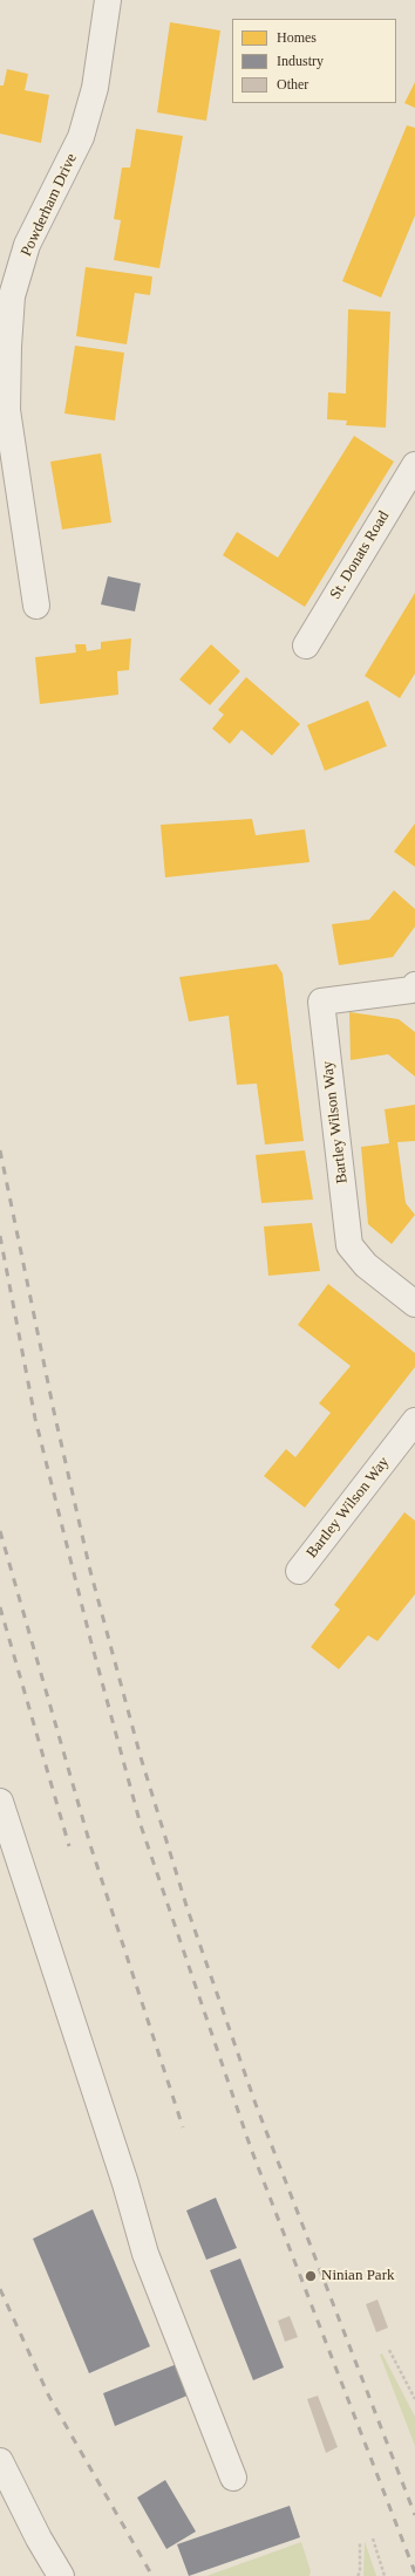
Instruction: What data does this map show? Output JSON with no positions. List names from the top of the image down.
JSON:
{
  "streets": {
    "street": ["Powderham Drive", "St. Donats Road", "Bartley Wilson Way"]
  },
  "places": ["Ninian Park"],
  "legend": ["Homes", "Industry", "Other"]
}
